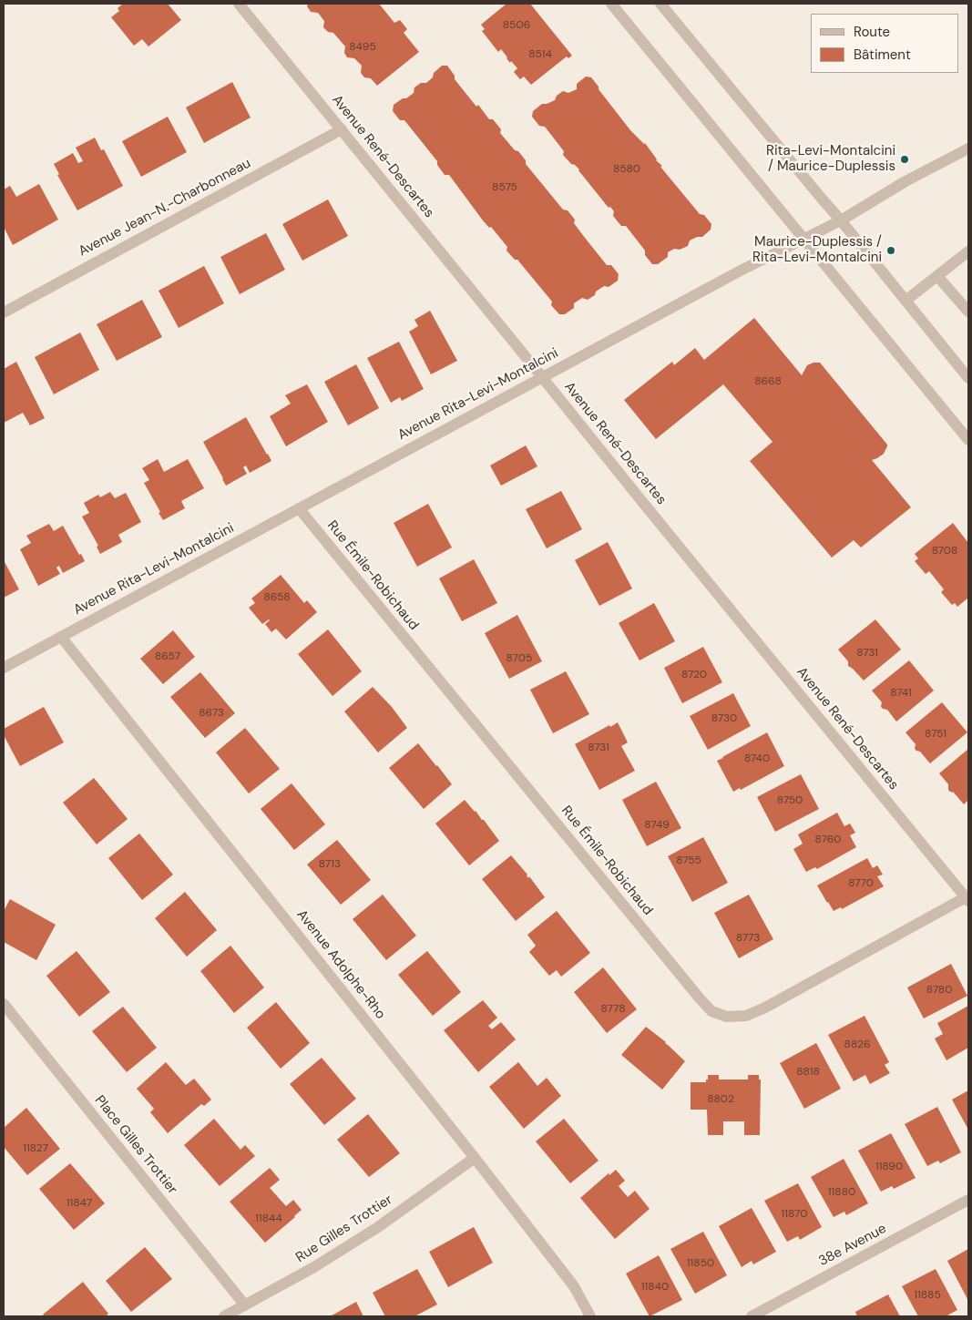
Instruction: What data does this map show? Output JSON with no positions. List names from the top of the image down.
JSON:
{
  "streets": {
    "street": [
      "Avenue René-Descartes",
      "Avenue Jean-N.-Charbonneau",
      "Avenue Rita-Levi-Montalcini",
      "Rue Émile-Robichaud",
      "Avenue Adolphe-Rho",
      "Place Gilles Trottier",
      "Rue Gilles Trottier",
      "38e Avenue"
    ]
  },
  "crossings": [
    ["Avenue René-Descartes", "Avenue Jean-N.-Charbonneau"],
    ["Avenue René-Descartes", "Avenue Rita-Levi-Montalcini"],
    ["Avenue René-Descartes", "Rue Émile-Robichaud"],
    ["Avenue Rita-Levi-Montalcini", "Rue Émile-Robichaud"],
    ["Avenue Rita-Levi-Montalcini", "Avenue Adolphe-Rho"],
    ["Avenue Adolphe-Rho", "Rue Gilles Trottier"],
    ["Place Gilles Trottier", "Rue Gilles Trottier"]
  ],
  "places": ["Rita-Levi-Montalcini / Maurice-Duplessis", "Maurice-Duplessis / Rita-Levi-Montalcini"],
  "house_numbers": [
    "8506",
    "8495",
    "8514",
    "8580",
    "8575",
    "8668",
    "8708",
    "8658",
    "8731",
    "8657",
    "8705",
    "8720",
    "8741",
    "8673",
    "8730",
    "8751",
    "8731",
    "8740",
    "8750",
    "8749",
    "8760",
    "8755",
    "8713",
    "8770",
    "8773",
    "8780",
    "8778",
    "8826",
    "8818",
    "8802",
    "11827",
    "11890",
    "11880",
    "11847",
    "11870",
    "11844",
    "11850",
    "11840",
    "11885"
  ],
  "legend": ["Route", "Bâtiment"]
}
